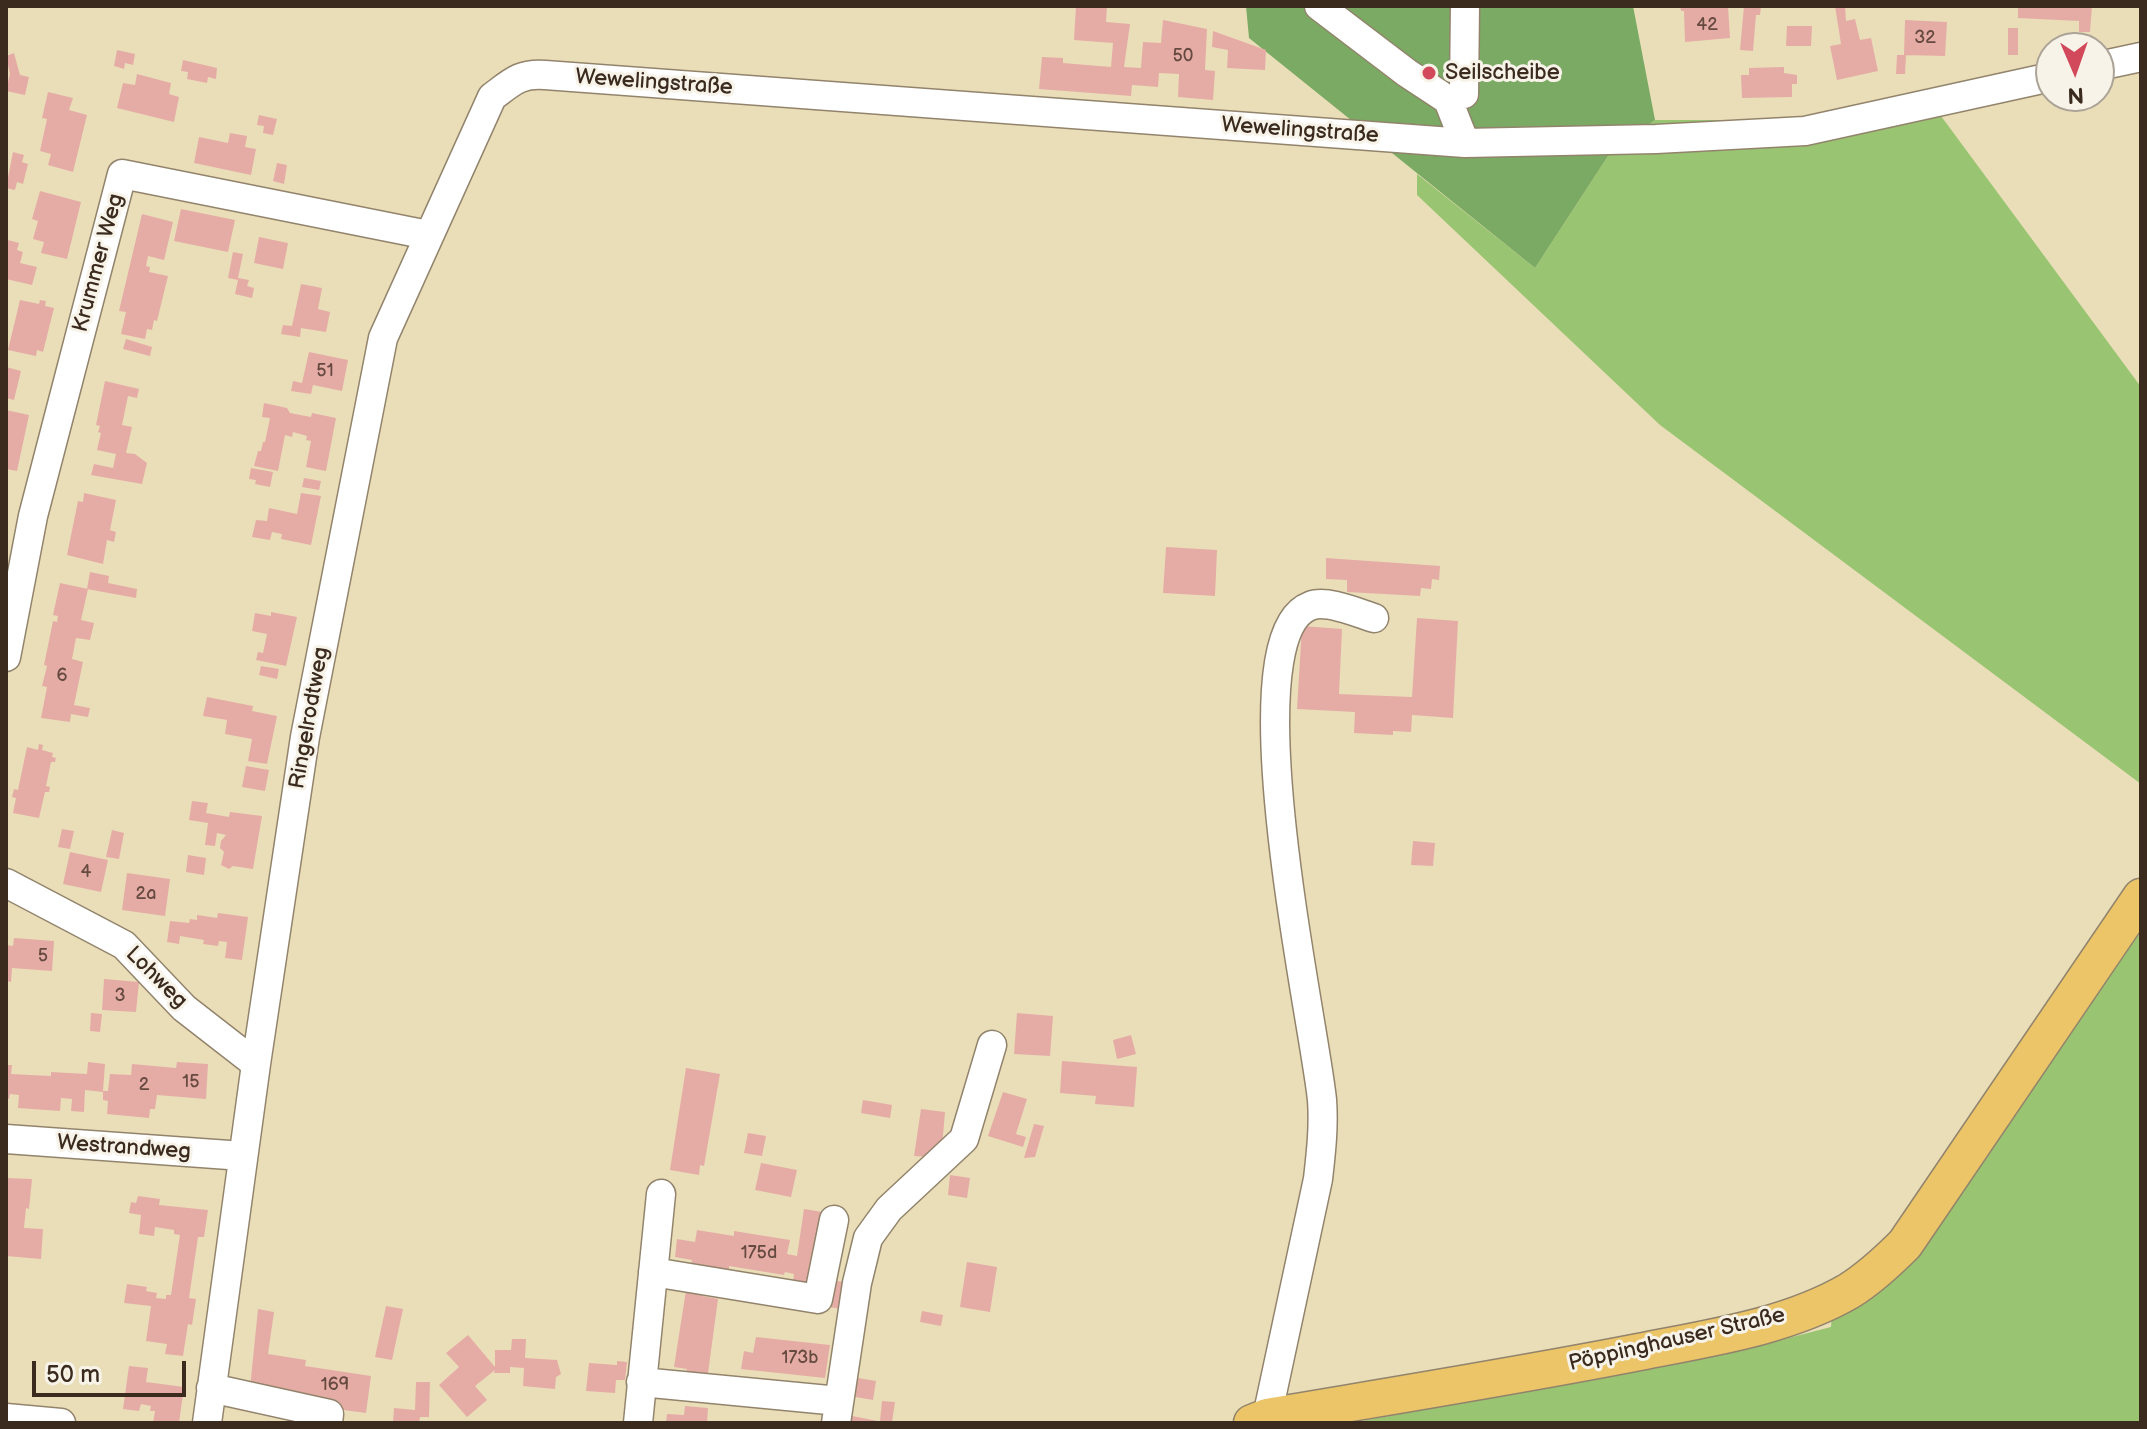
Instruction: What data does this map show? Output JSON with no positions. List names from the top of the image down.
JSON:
{
  "streets": {
    "main road": ["Pöppinghauser Straße"],
    "street": [
      "Wewelingstraße",
      "Krummer Weg",
      "Ringelrodtweg",
      "Lohweg",
      "Westrandweg"
    ]
  },
  "crossings": [
    ["Wewelingstraße", "Ringelrodtweg"],
    ["Krummer Weg", "Ringelrodtweg"],
    ["Ringelrodtweg", "Lohweg"],
    ["Ringelrodtweg", "Westrandweg"]
  ],
  "places": ["Seilscheibe"],
  "house_numbers": [
    "42",
    "32",
    "50",
    "51",
    "6",
    "4",
    "2a",
    "5",
    "3",
    "15",
    "2",
    "175d",
    "173b",
    "169"
  ],
  "scale_bar": "50 m",
  "north": "bottom"
}
